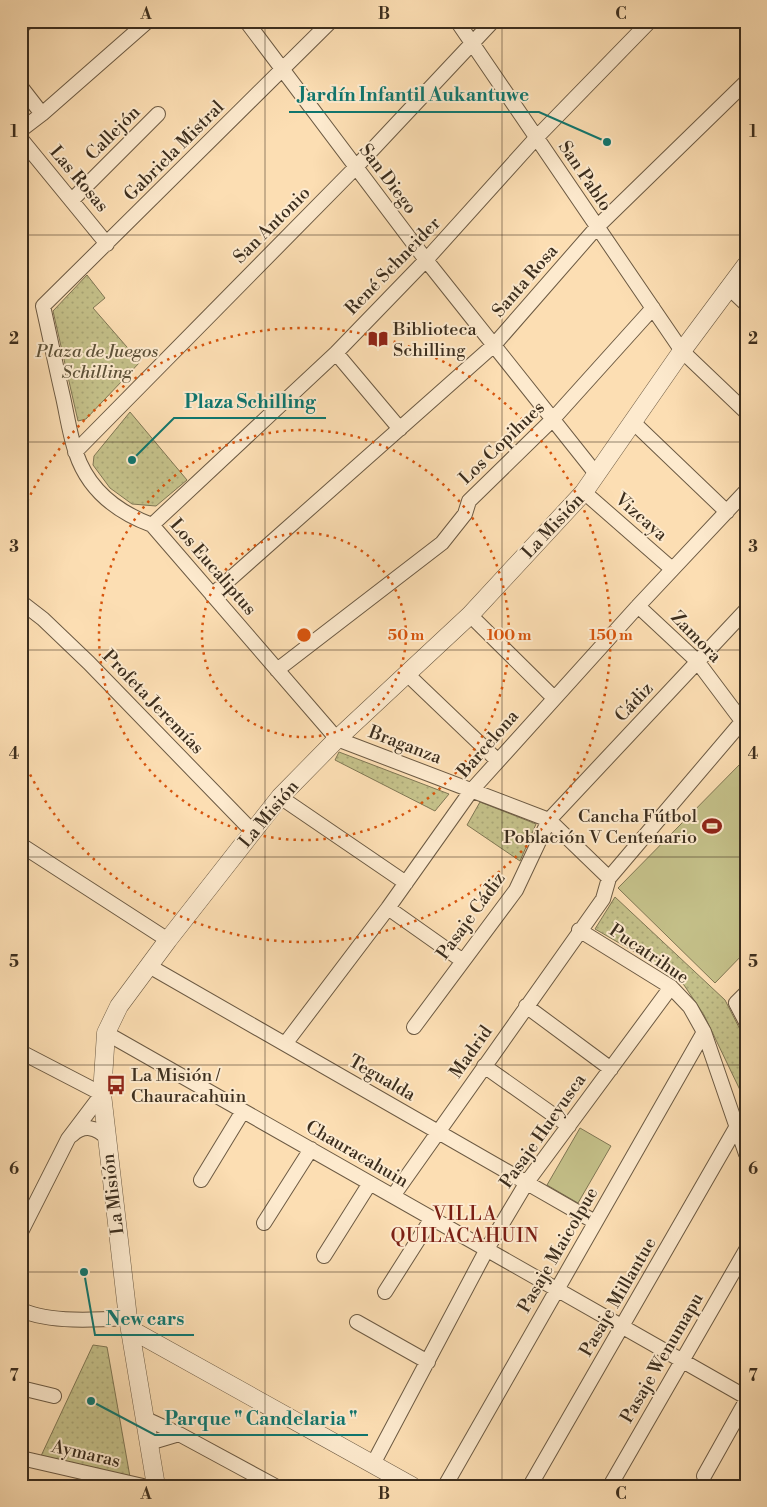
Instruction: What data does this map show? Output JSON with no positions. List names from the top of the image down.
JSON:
{
  "streets": {
    "street": [
      "Callejón",
      "Gabriela Mistral",
      "San Pablo",
      "Las Rosas",
      "San Diego",
      "San Antonio",
      "René Schneider",
      "Santa Rosa",
      "Los Copihues",
      "Vizcaya",
      "La Misión",
      "Los Eucaliptus",
      "Zamora",
      "Profeta Jeremías",
      "Cádiz",
      "Barcelona",
      "Braganza",
      "Pasaje Cádiz",
      "Pucatrihue",
      "Madrid",
      "Tegualda",
      "Pasaje Hueyusca",
      "Chauracahuin",
      "Pasaje Maicolpue",
      "Pasaje Millantue",
      "Pasaje Wenumapu",
      "Aymaras"
    ]
  },
  "crossings": [
    ["Callejón", "Las Rosas"],
    ["Gabriela Mistral", "Las Rosas"],
    ["Gabriela Mistral", "San Diego"],
    ["Gabriela Mistral", "Los Eucaliptus"],
    ["San Pablo", "San Antonio"],
    ["San Pablo", "René Schneider"],
    ["San Pablo", "Santa Rosa"],
    ["San Pablo", "Los Copihues"],
    ["San Pablo", "La Misión"],
    ["San Diego", "San Antonio"],
    ["San Diego", "René Schneider"],
    ["San Diego", "Santa Rosa"],
    ["San Diego", "Los Copihues"],
    ["San Diego", "La Misión"],
    ["San Antonio", "Los Eucaliptus"],
    ["René Schneider", "Los Eucaliptus"],
    ["Santa Rosa", "Los Eucaliptus"],
    ["Los Copihues", "Los Eucaliptus"],
    ["Vizcaya", "La Misión"],
    ["Vizcaya", "Barcelona"],
    ["La Misión", "Los Eucaliptus"],
    ["La Misión", "Profeta Jeremías"],
    ["La Misión", "Braganza"],
    ["La Misión", "Tegualda"],
    ["La Misión", "Chauracahuin"],
    ["Los Eucaliptus", "Braganza"],
    ["Zamora", "Cádiz"],
    ["Zamora", "Barcelona"],
    ["Cádiz", "Braganza"],
    ["Cádiz", "Pasaje Cádiz"],
    ["Barcelona", "Braganza"],
    ["Barcelona", "Tegualda"],
    ["Braganza", "Pasaje Cádiz"],
    ["Pucatrihue", "Madrid"],
    ["Pucatrihue", "Pasaje Hueyusca"],
    ["Pucatrihue", "Pasaje Maicolpue"],
    ["Pucatrihue", "Pasaje Millantue"],
    ["Madrid", "Tegualda"],
    ["Madrid", "Chauracahuin"],
    ["Tegualda", "Pasaje Hueyusca"],
    ["Tegualda", "Pasaje Maicolpue"],
    ["Pasaje Hueyusca", "Chauracahuin"],
    ["Chauracahuin", "Pasaje Maicolpue"],
    ["Chauracahuin", "Pasaje Millantue"],
    ["Chauracahuin", "Pasaje Wenumapu"]
  ],
  "districts": ["VILLA QUILACAHUIN"],
  "parks": ["Plaza de Juegos Schilling"],
  "places": {
    "other": [
      "Jardín Infantil Aukantuwe",
      "Plaza Schilling",
      "New cars",
      "Parque \" Candelaria \""
    ],
    "library": ["Biblioteca Schilling"],
    "sports": ["Cancha Fútbol Población V Centenario"],
    "bus stop": ["La Misión / Chauracahuin"]
  },
  "grid": {
    "columns": ["A", "B", "C"],
    "rows": [
      "1",
      "2",
      "3",
      "4",
      "5",
      "6",
      "7"
    ]
  },
  "rings": ["50 m", "100 m", "150 m"]
}
